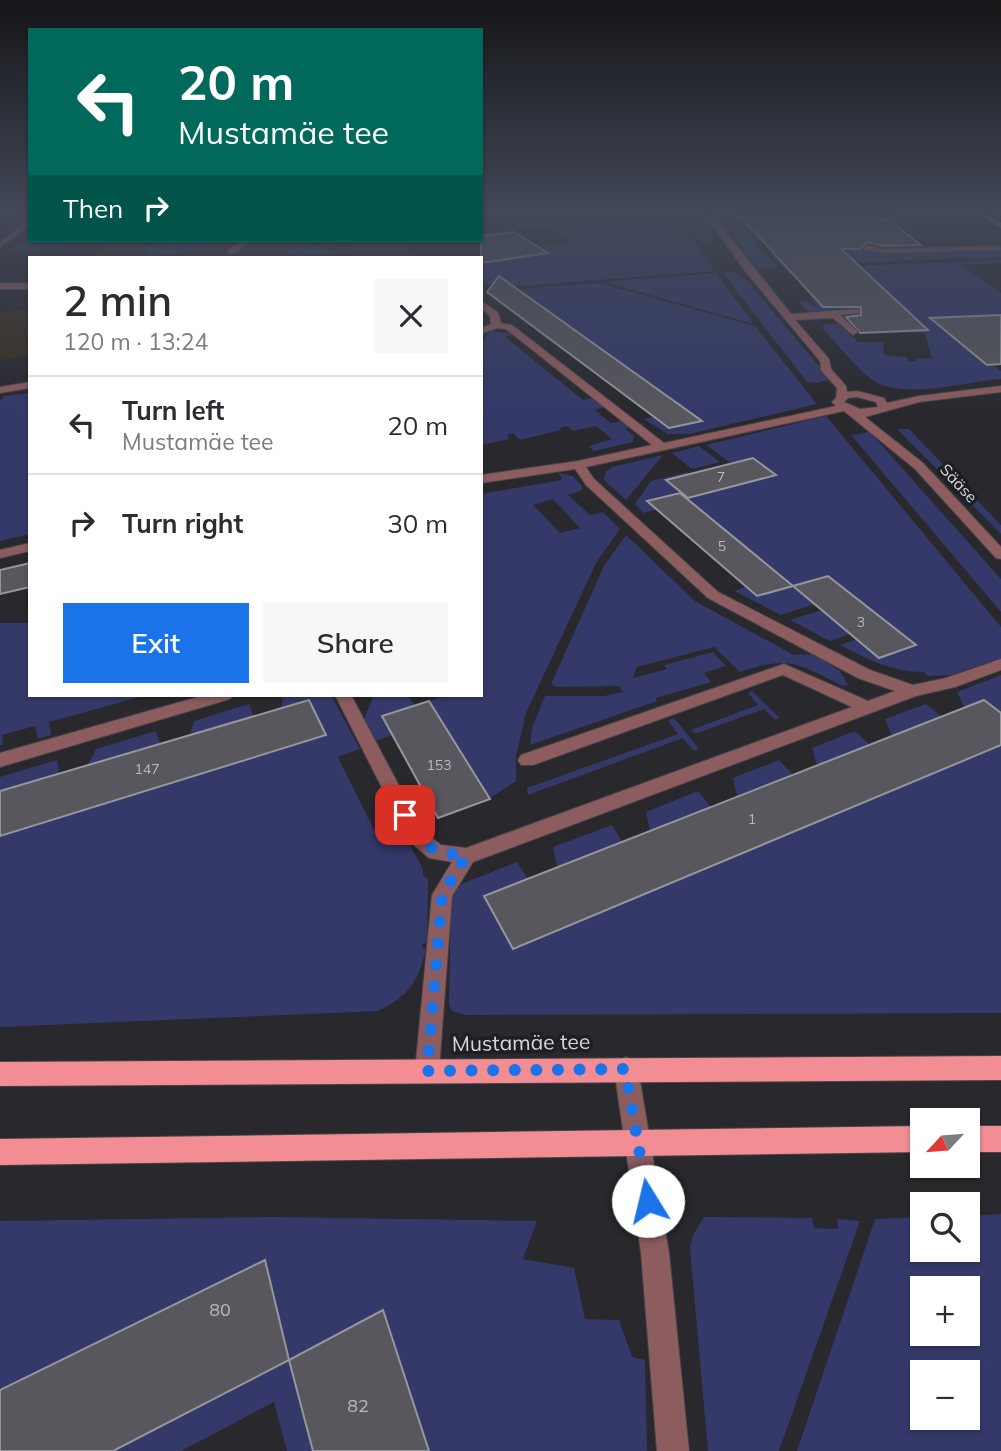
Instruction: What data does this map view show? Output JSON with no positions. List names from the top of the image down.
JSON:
{
  "streets": {
    "main road": ["Mustamäe tee"],
    "street": ["Sääse"]
  },
  "house_numbers": [
    "7",
    "5",
    "3",
    "153",
    "147",
    "1",
    "80",
    "82"
  ],
  "north": "bottom left",
  "page": {
    "turn": ["20 m", "Mustamäe tee"],
    "then": "Then",
    "heading": ["2 min", "120 m · 13:24"],
    "list": [
      {
        "name": "Turn left",
        "note": "Mustamäe tee",
        "value": "20 m"
      },
      {
        "name": "Turn right",
        "value": "30 m"
      }
    ],
    "buttons": ["Exit", "Share"],
    "map_buttons": ["+", "−"]
  }
}
